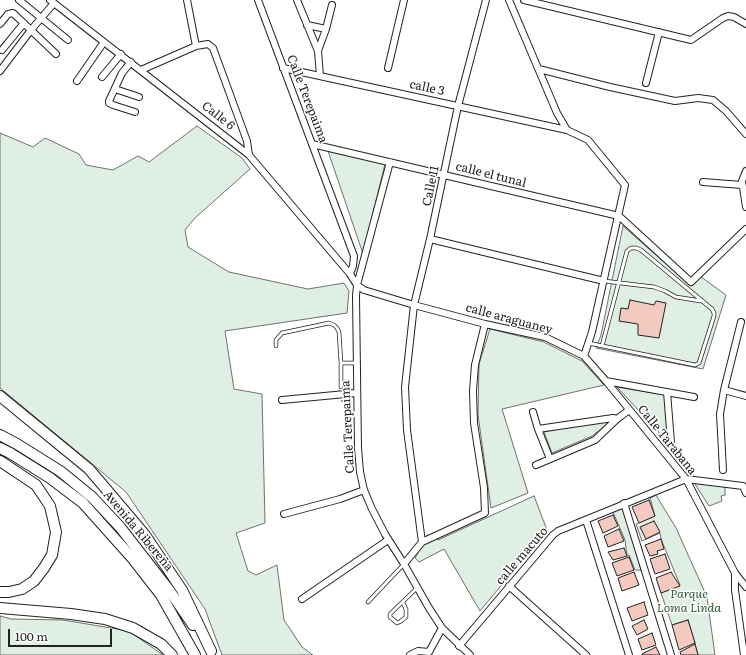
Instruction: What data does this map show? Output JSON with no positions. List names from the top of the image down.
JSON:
{
  "streets": {
    "main road": ["Avenida Ribereña"],
    "street": [
      "calle 3",
      "Calle Terepaima",
      "Calle 6",
      "calle el tunal",
      "Calle 11",
      "calle araguaney",
      "Calle Tarabana",
      "calle macuto"
    ]
  },
  "crossings": [
    ["calle 3", "Calle Terepaima"],
    ["calle 3", "Calle 11"],
    ["Calle Terepaima", "Calle 6"],
    ["Calle Terepaima", "calle el tunal"],
    ["Calle Terepaima", "calle macuto"],
    ["calle el tunal", "Calle 11"],
    ["Calle 11", "calle araguaney"],
    ["calle araguaney", "Calle Tarabana"],
    ["Calle Tarabana", "calle macuto"]
  ],
  "parks": ["Parque Loma Linda"],
  "scale_bar": "100 m"
}
